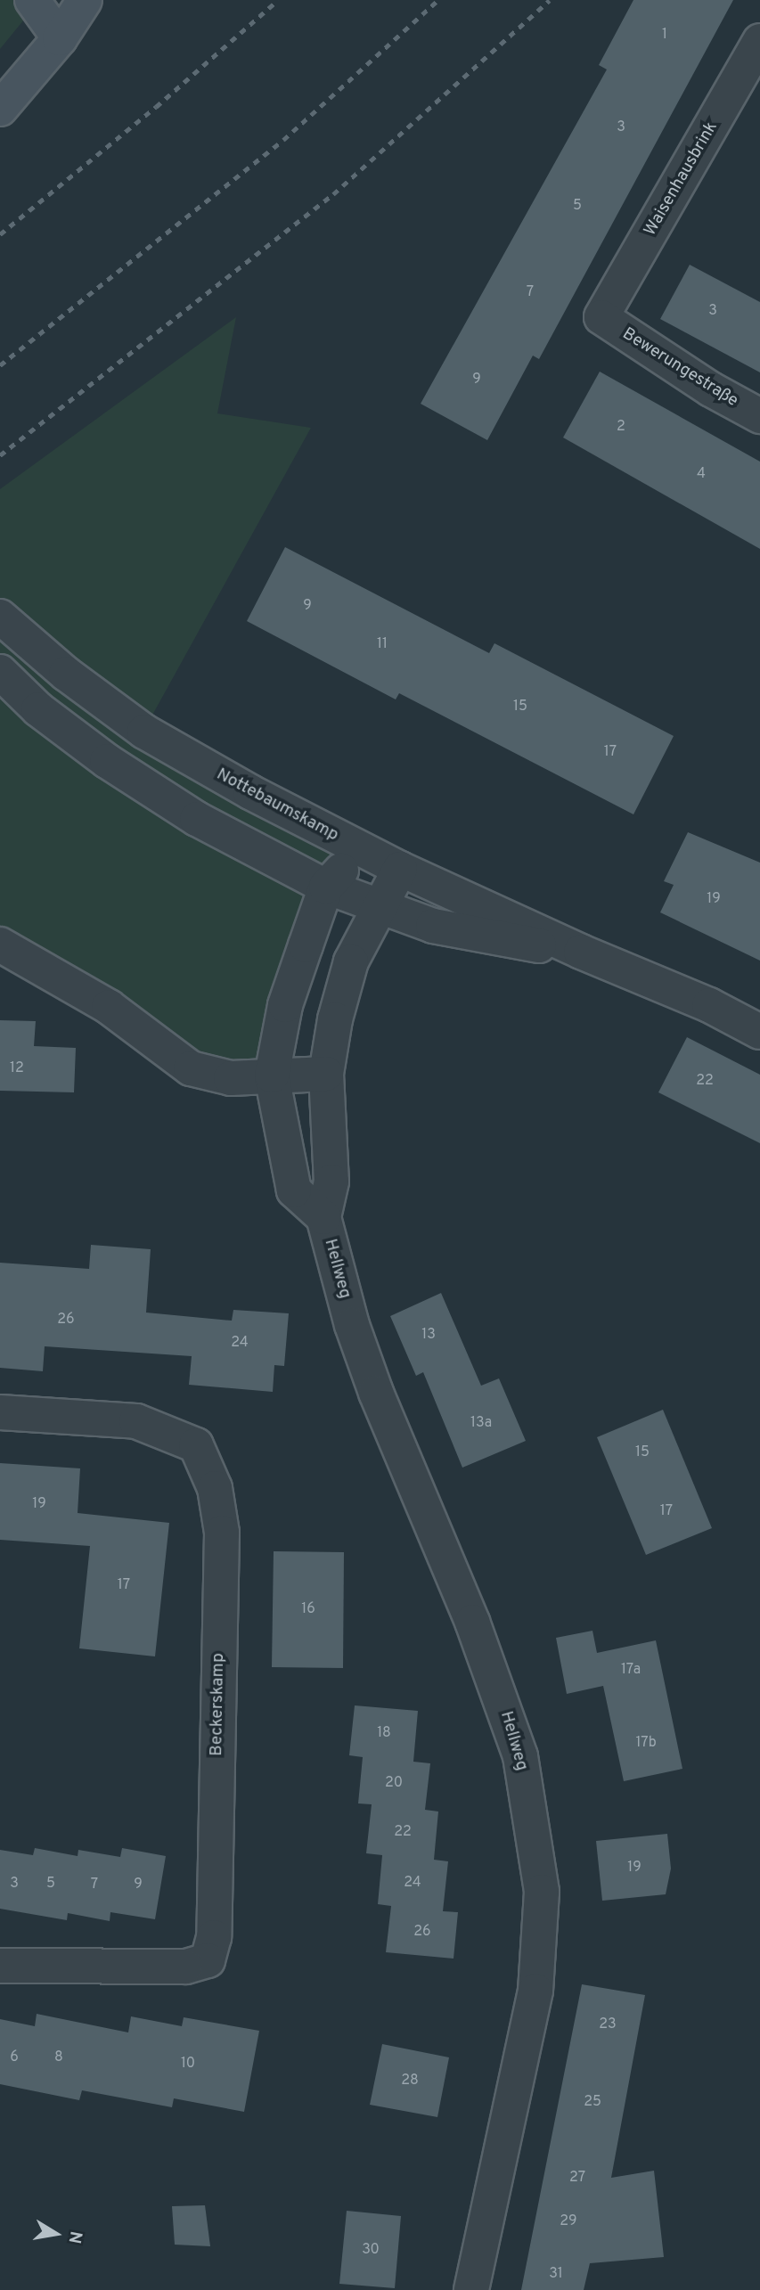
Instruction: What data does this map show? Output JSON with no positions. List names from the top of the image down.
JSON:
{
  "streets": {
    "street": [
      "Waisenhausbrink",
      "Bewerungestraße",
      "Nottebaumskamp",
      "Hellweg",
      "Beckerskamp"
    ]
  },
  "crossings": [
    ["Waisenhausbrink", "Bewerungestraße"],
    ["Nottebaumskamp", "Hellweg"]
  ],
  "house_numbers": [
    "1",
    "3",
    "5",
    "7",
    "3",
    "9",
    "2",
    "4",
    "9",
    "11",
    "15",
    "17",
    "19",
    "12",
    "22",
    "26",
    "13",
    "24",
    "13a",
    "15",
    "19",
    "17",
    "17",
    "16",
    "17a",
    "18",
    "17b",
    "20",
    "22",
    "19",
    "24",
    "3",
    "5",
    "7",
    "9",
    "26",
    "23",
    "6",
    "8",
    "10",
    "28",
    "25",
    "27",
    "29",
    "30",
    "31"
  ],
  "north": "right"
}
